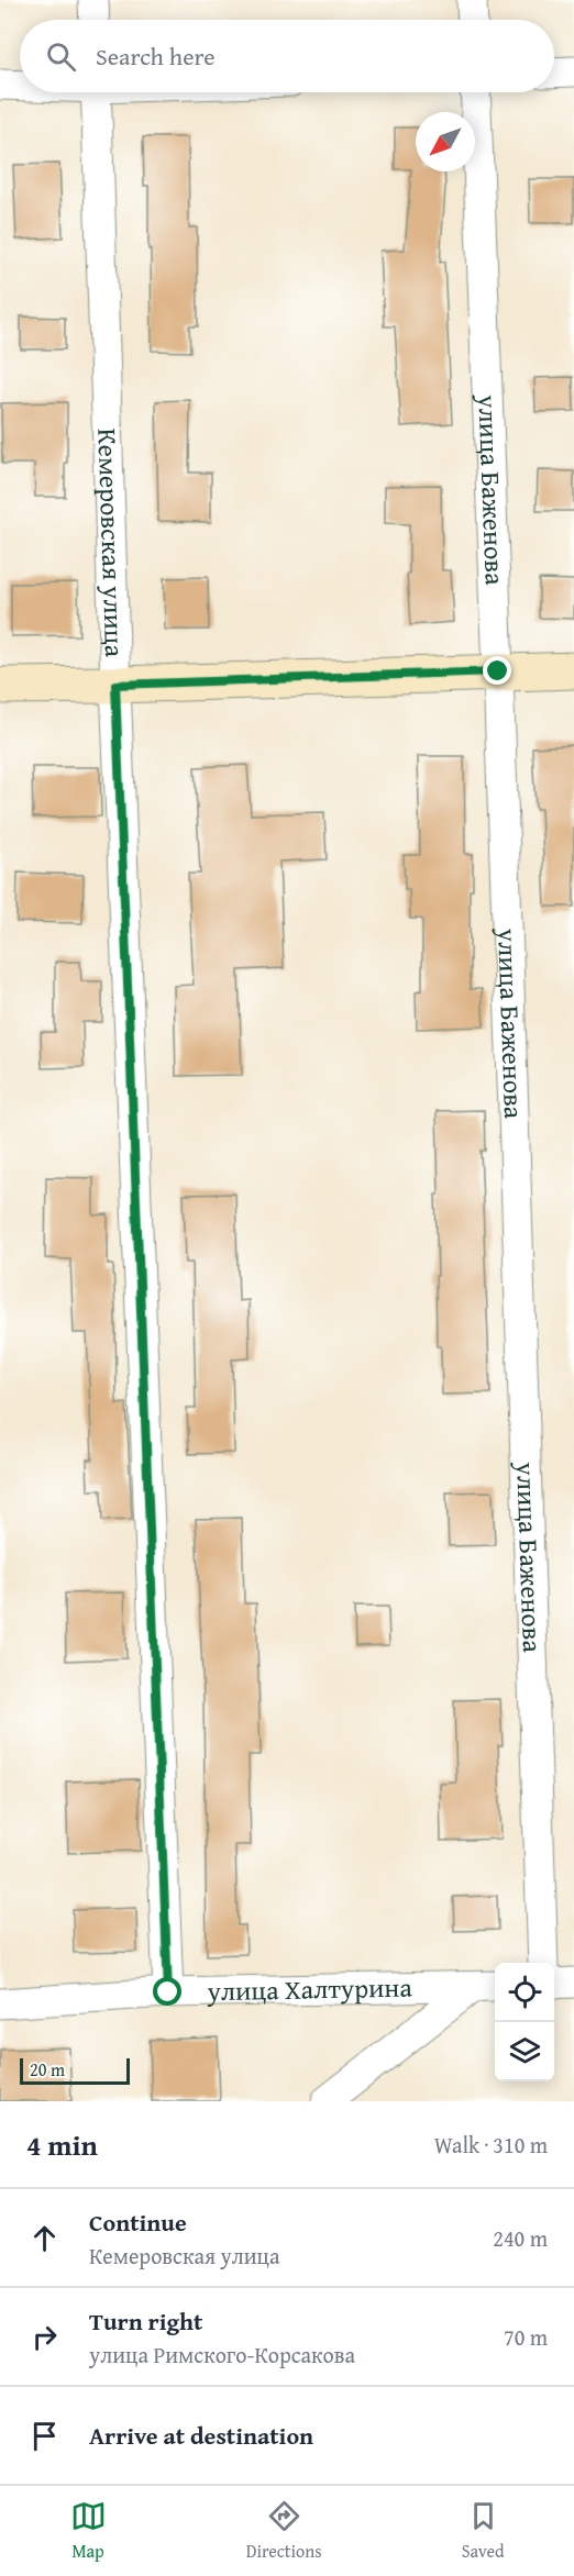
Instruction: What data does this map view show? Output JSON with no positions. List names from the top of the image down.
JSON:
{
  "streets": {
    "street": ["улица Баженова", "Кемеровская улица", "улица Халтурина"]
  },
  "crossings": [
    ["Кемеровская улица", "улица Халтурина"]
  ],
  "scale_bar": "20 m",
  "north": "bottom left",
  "page": {
    "search": "Search here",
    "scale": "20 m",
    "heading": ["4 min", "Walk · 310 m"],
    "list": [
      ["Continue", "Кемеровская улица", "240 m"],
      ["Turn right", "улица Римского-Корсакова", "70 m"],
      "Arrive at destination"
    ],
    "nav": ["Map", "Directions", "Saved"]
  }
}
